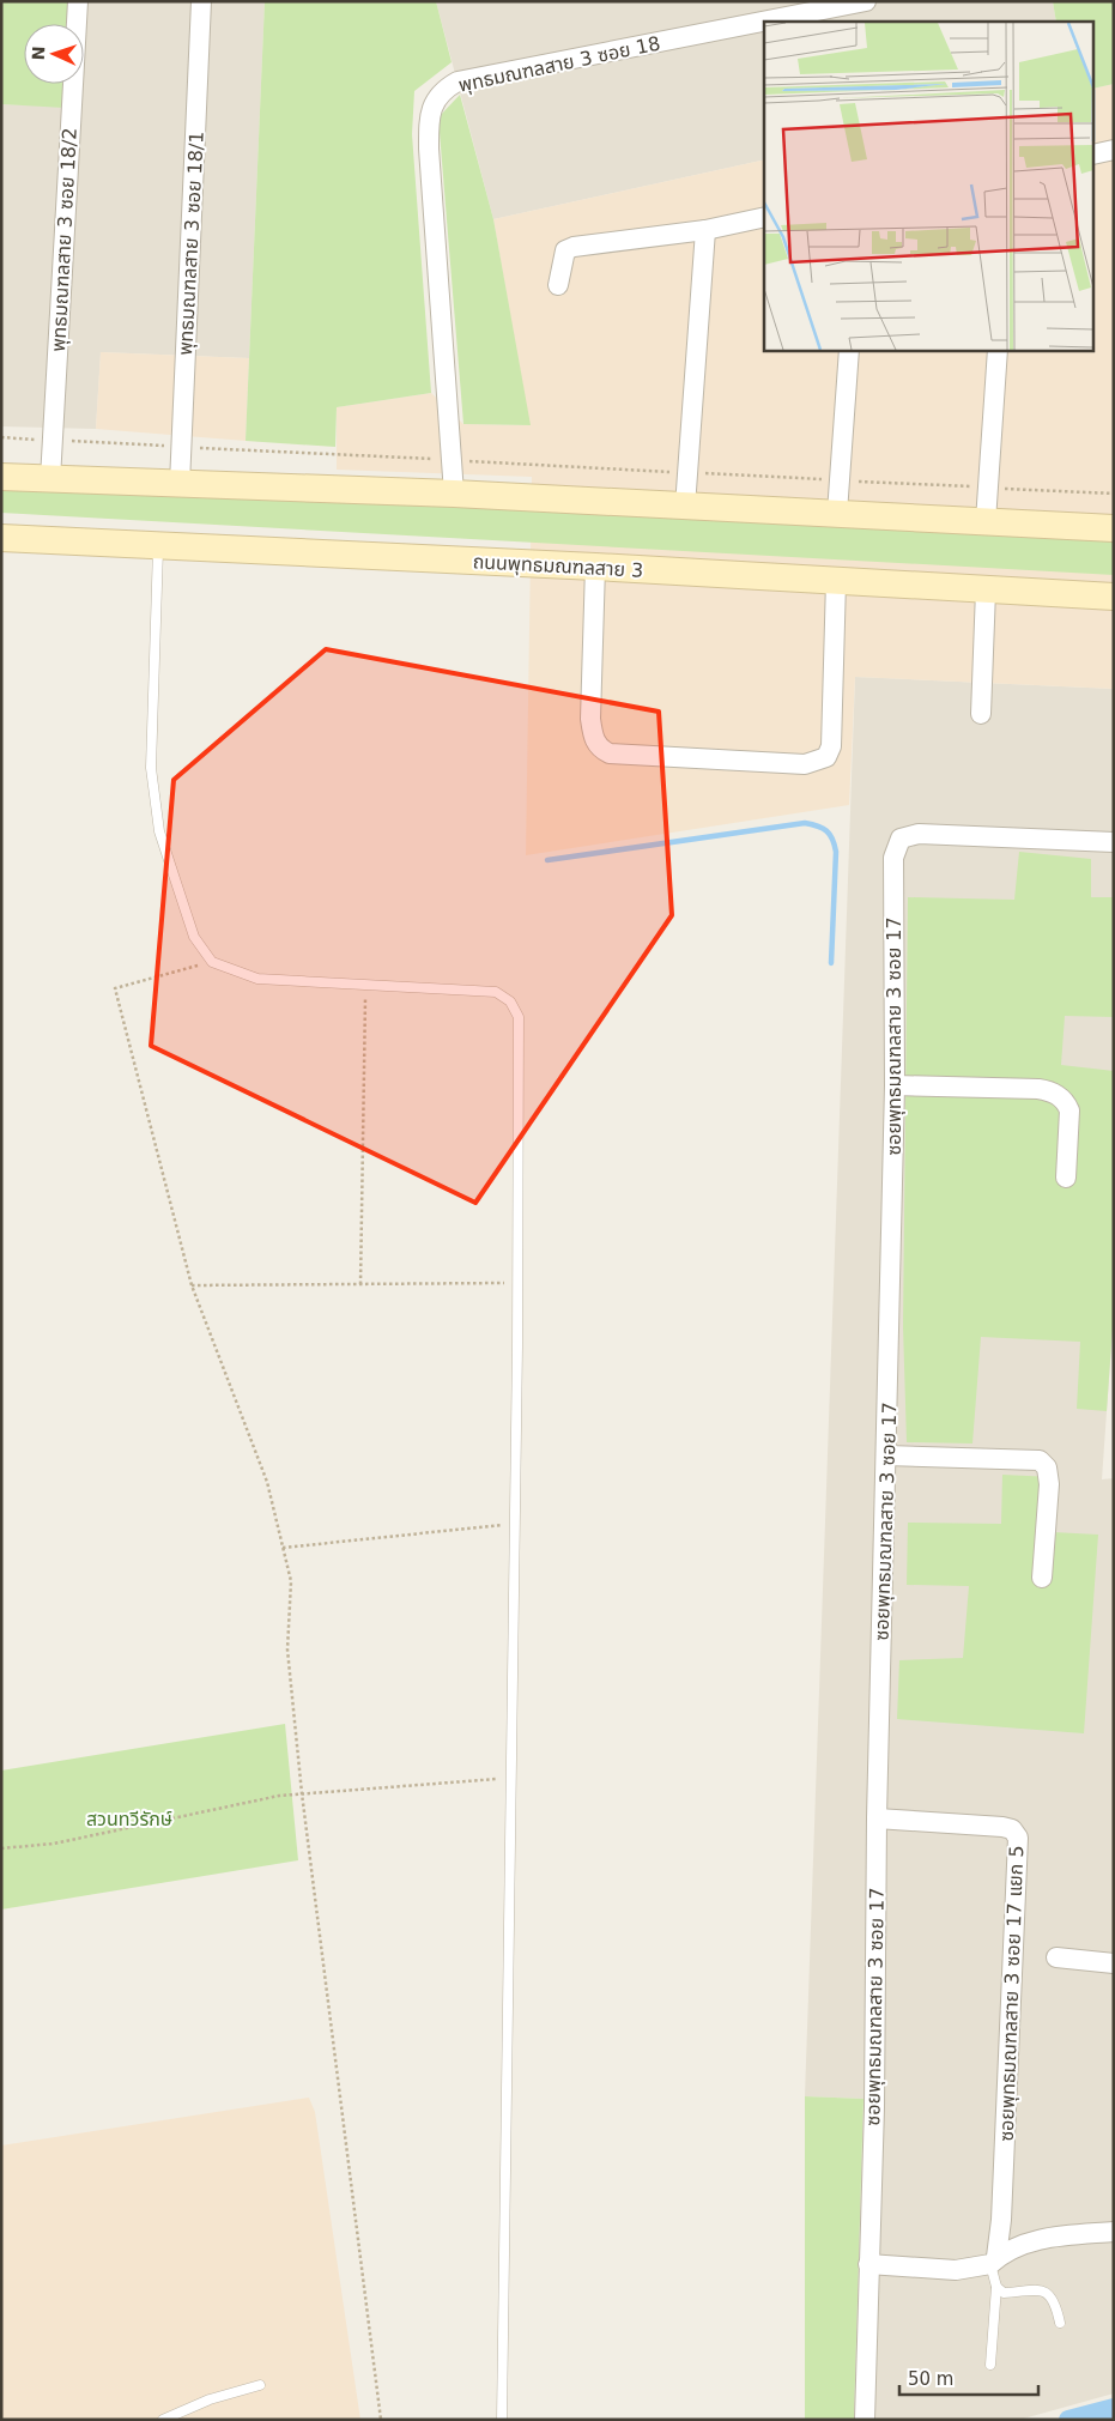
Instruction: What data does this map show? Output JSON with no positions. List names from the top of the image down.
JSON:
{
  "streets": {
    "main road": ["ถนนพุทธมณฑลสาย 3"],
    "street": [
      "พุทธมณฑลสาย 3 ซอย 18",
      "พุทธมณฑลสาย 3 ซอย 18/2",
      "พุทธมณฑลสาย 3 ซอย 18/1",
      "ซอยพุทธมณฑลสาย 3 ซอย 17",
      "ซอยพุทธมณฑลสาย 3 ซอย 17 แยก 5"
    ]
  },
  "crossings": [
    ["ซอยพุทธมณฑลสาย 3 ซอย 17", "ซอยพุทธมณฑลสาย 3 ซอย 17 แยก 5"]
  ],
  "parks": ["สวนทวีรักษ์"],
  "scale_bar": "50 m",
  "north": "left"
}
